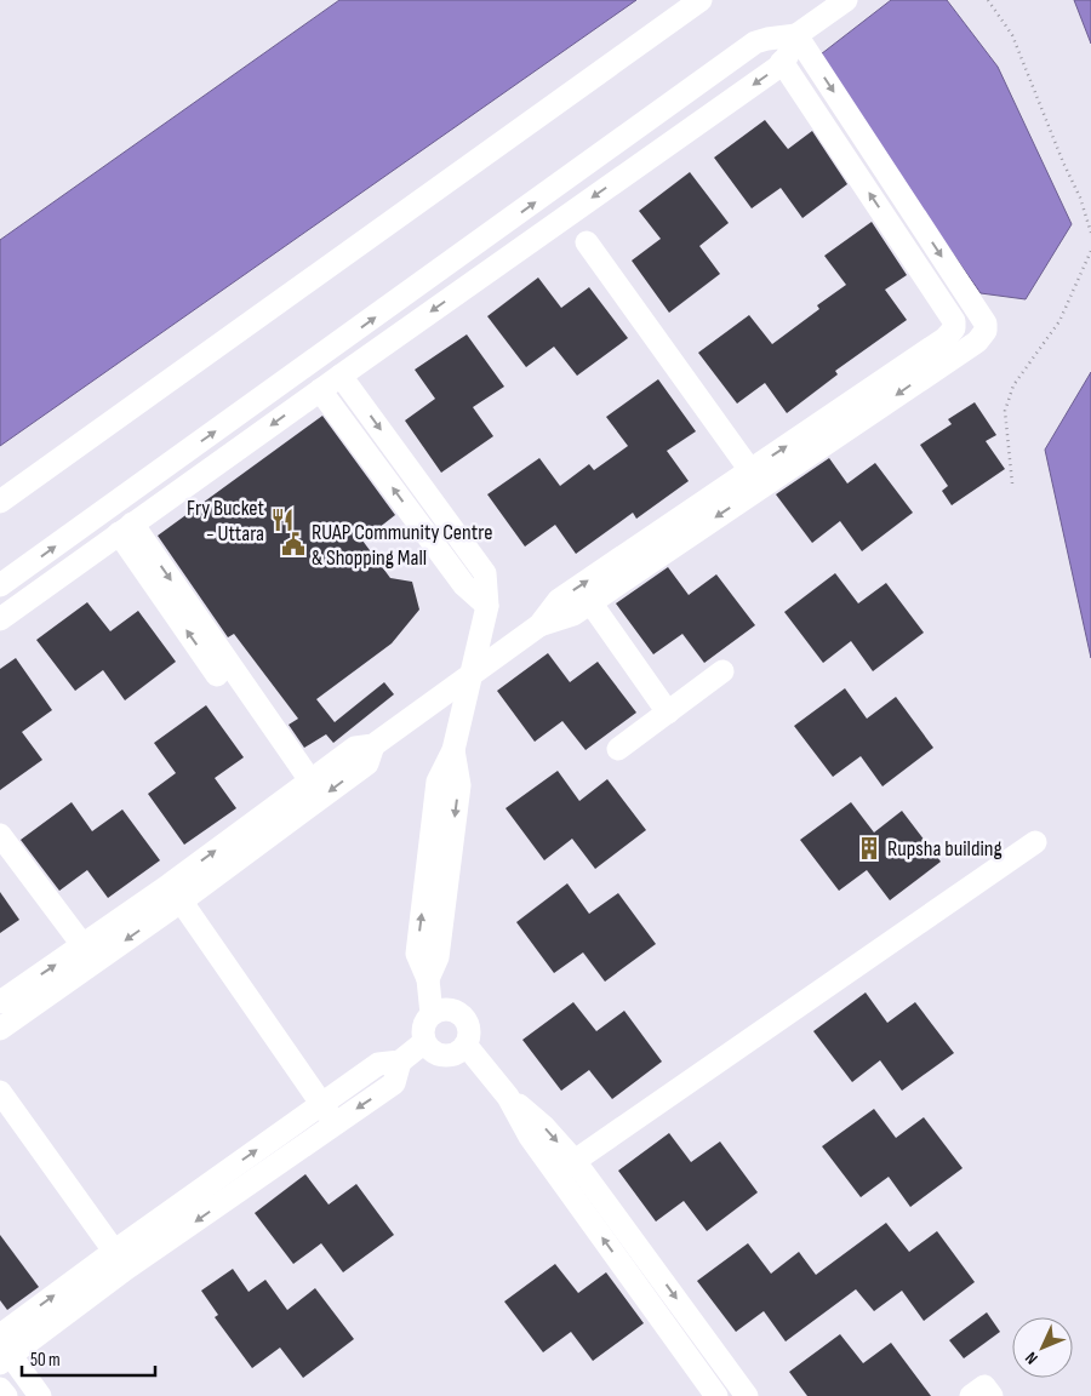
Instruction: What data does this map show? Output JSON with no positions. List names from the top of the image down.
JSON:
{
  "places": {
    "restaurant": ["Fry Bucket - Uttara"],
    "public building": ["RUAP Community Centre & Shopping Mall"],
    "building": ["Rupsha building"]
  },
  "scale_bar": "50 m",
  "north": "bottom left"
}
